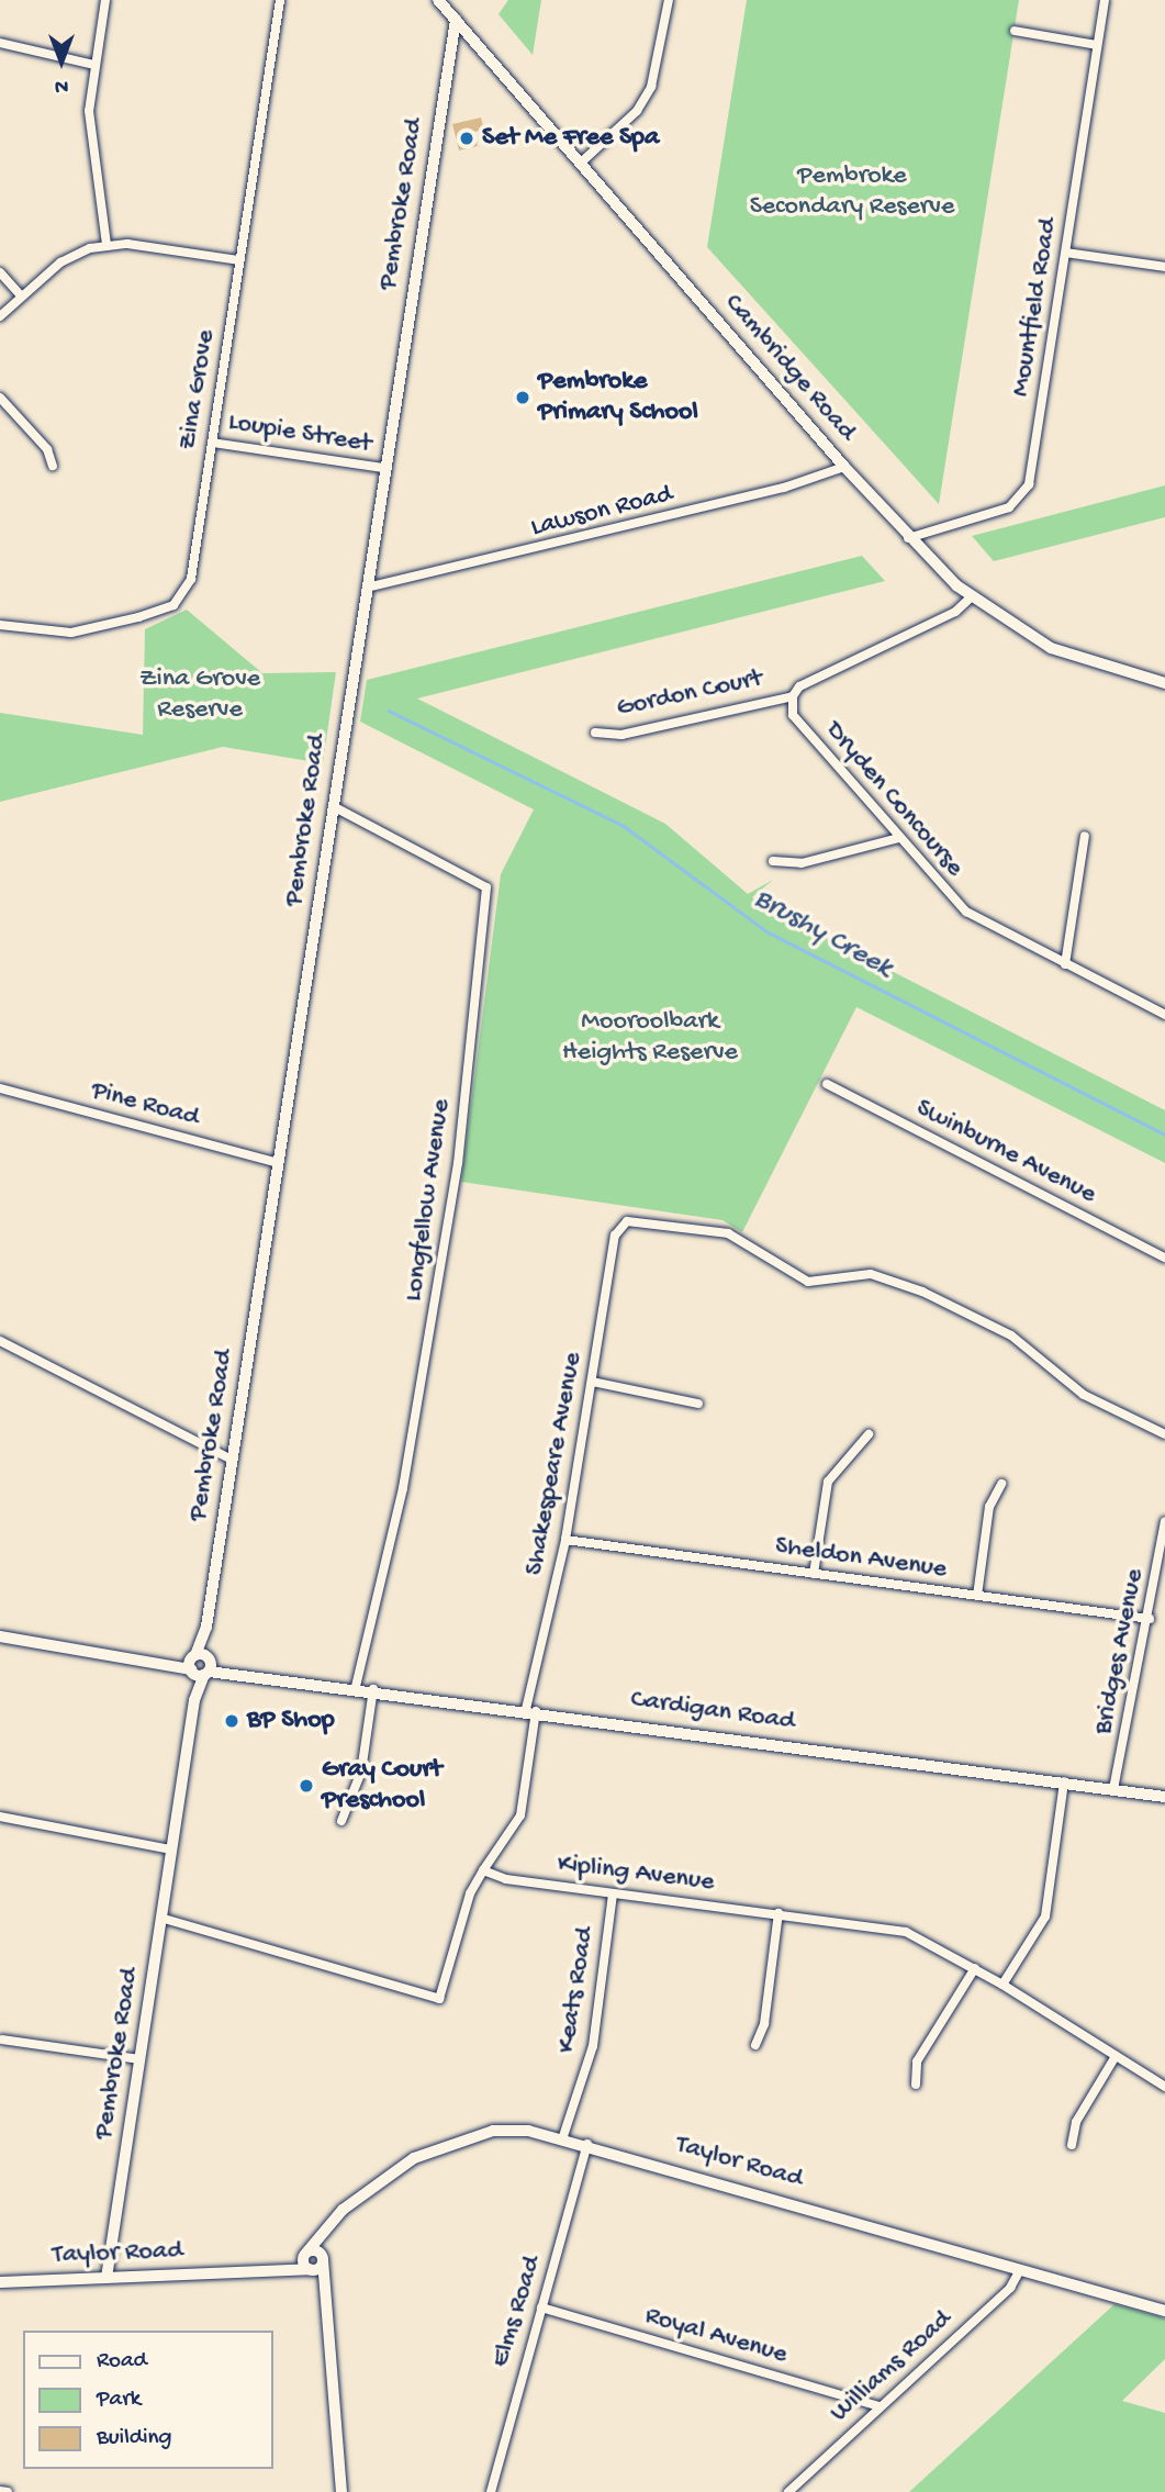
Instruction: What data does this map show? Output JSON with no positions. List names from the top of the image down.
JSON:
{
  "streets": {
    "main road": ["Cambridge Road"],
    "street": [
      "Pembroke Road",
      "Mountfield Road",
      "Zina Grove",
      "Loupie Street",
      "Lawson Road",
      "Gordon Court",
      "Dryden Concourse",
      "Pine Road",
      "Swinburne Avenue",
      "Longfellow Avenue",
      "Shakespeare Avenue",
      "Sheldon Avenue",
      "Bridges Avenue",
      "Cardigan Road",
      "Kipling Avenue",
      "Keats Road",
      "Taylor Road",
      "Elms Road",
      "Royal Avenue",
      "Williams Road"
    ]
  },
  "crossings": [
    ["Pembroke Road", "Cambridge Road"],
    ["Pembroke Road", "Loupie Street"],
    ["Pembroke Road", "Lawson Road"],
    ["Pembroke Road", "Pine Road"],
    ["Pembroke Road", "Longfellow Avenue"],
    ["Pembroke Road", "Cardigan Road"],
    ["Pembroke Road", "Taylor Road"],
    ["Mountfield Road", "Cambridge Road"],
    ["Cambridge Road", "Lawson Road"],
    ["Zina Grove", "Loupie Street"],
    ["Gordon Court", "Dryden Concourse"],
    ["Longfellow Avenue", "Cardigan Road"],
    ["Shakespeare Avenue", "Sheldon Avenue"],
    ["Shakespeare Avenue", "Cardigan Road"],
    ["Shakespeare Avenue", "Kipling Avenue"],
    ["Sheldon Avenue", "Bridges Avenue"],
    ["Bridges Avenue", "Cardigan Road"],
    ["Kipling Avenue", "Keats Road"],
    ["Keats Road", "Taylor Road"],
    ["Taylor Road", "Elms Road"],
    ["Taylor Road", "Williams Road"],
    ["Elms Road", "Royal Avenue"],
    ["Royal Avenue", "Williams Road"]
  ],
  "water": ["Brushy Creek"],
  "parks": ["Pembroke Secondary Reserve", "Zina Grove Reserve", "Mooroolbark Heights Reserve"],
  "places": [
    "Set Me Free Spa",
    "Pembroke Primary School",
    "BP Shop",
    "Gray Court Preschool"
  ],
  "legend": ["Road", "Park", "Building"],
  "north": "bottom"
}
